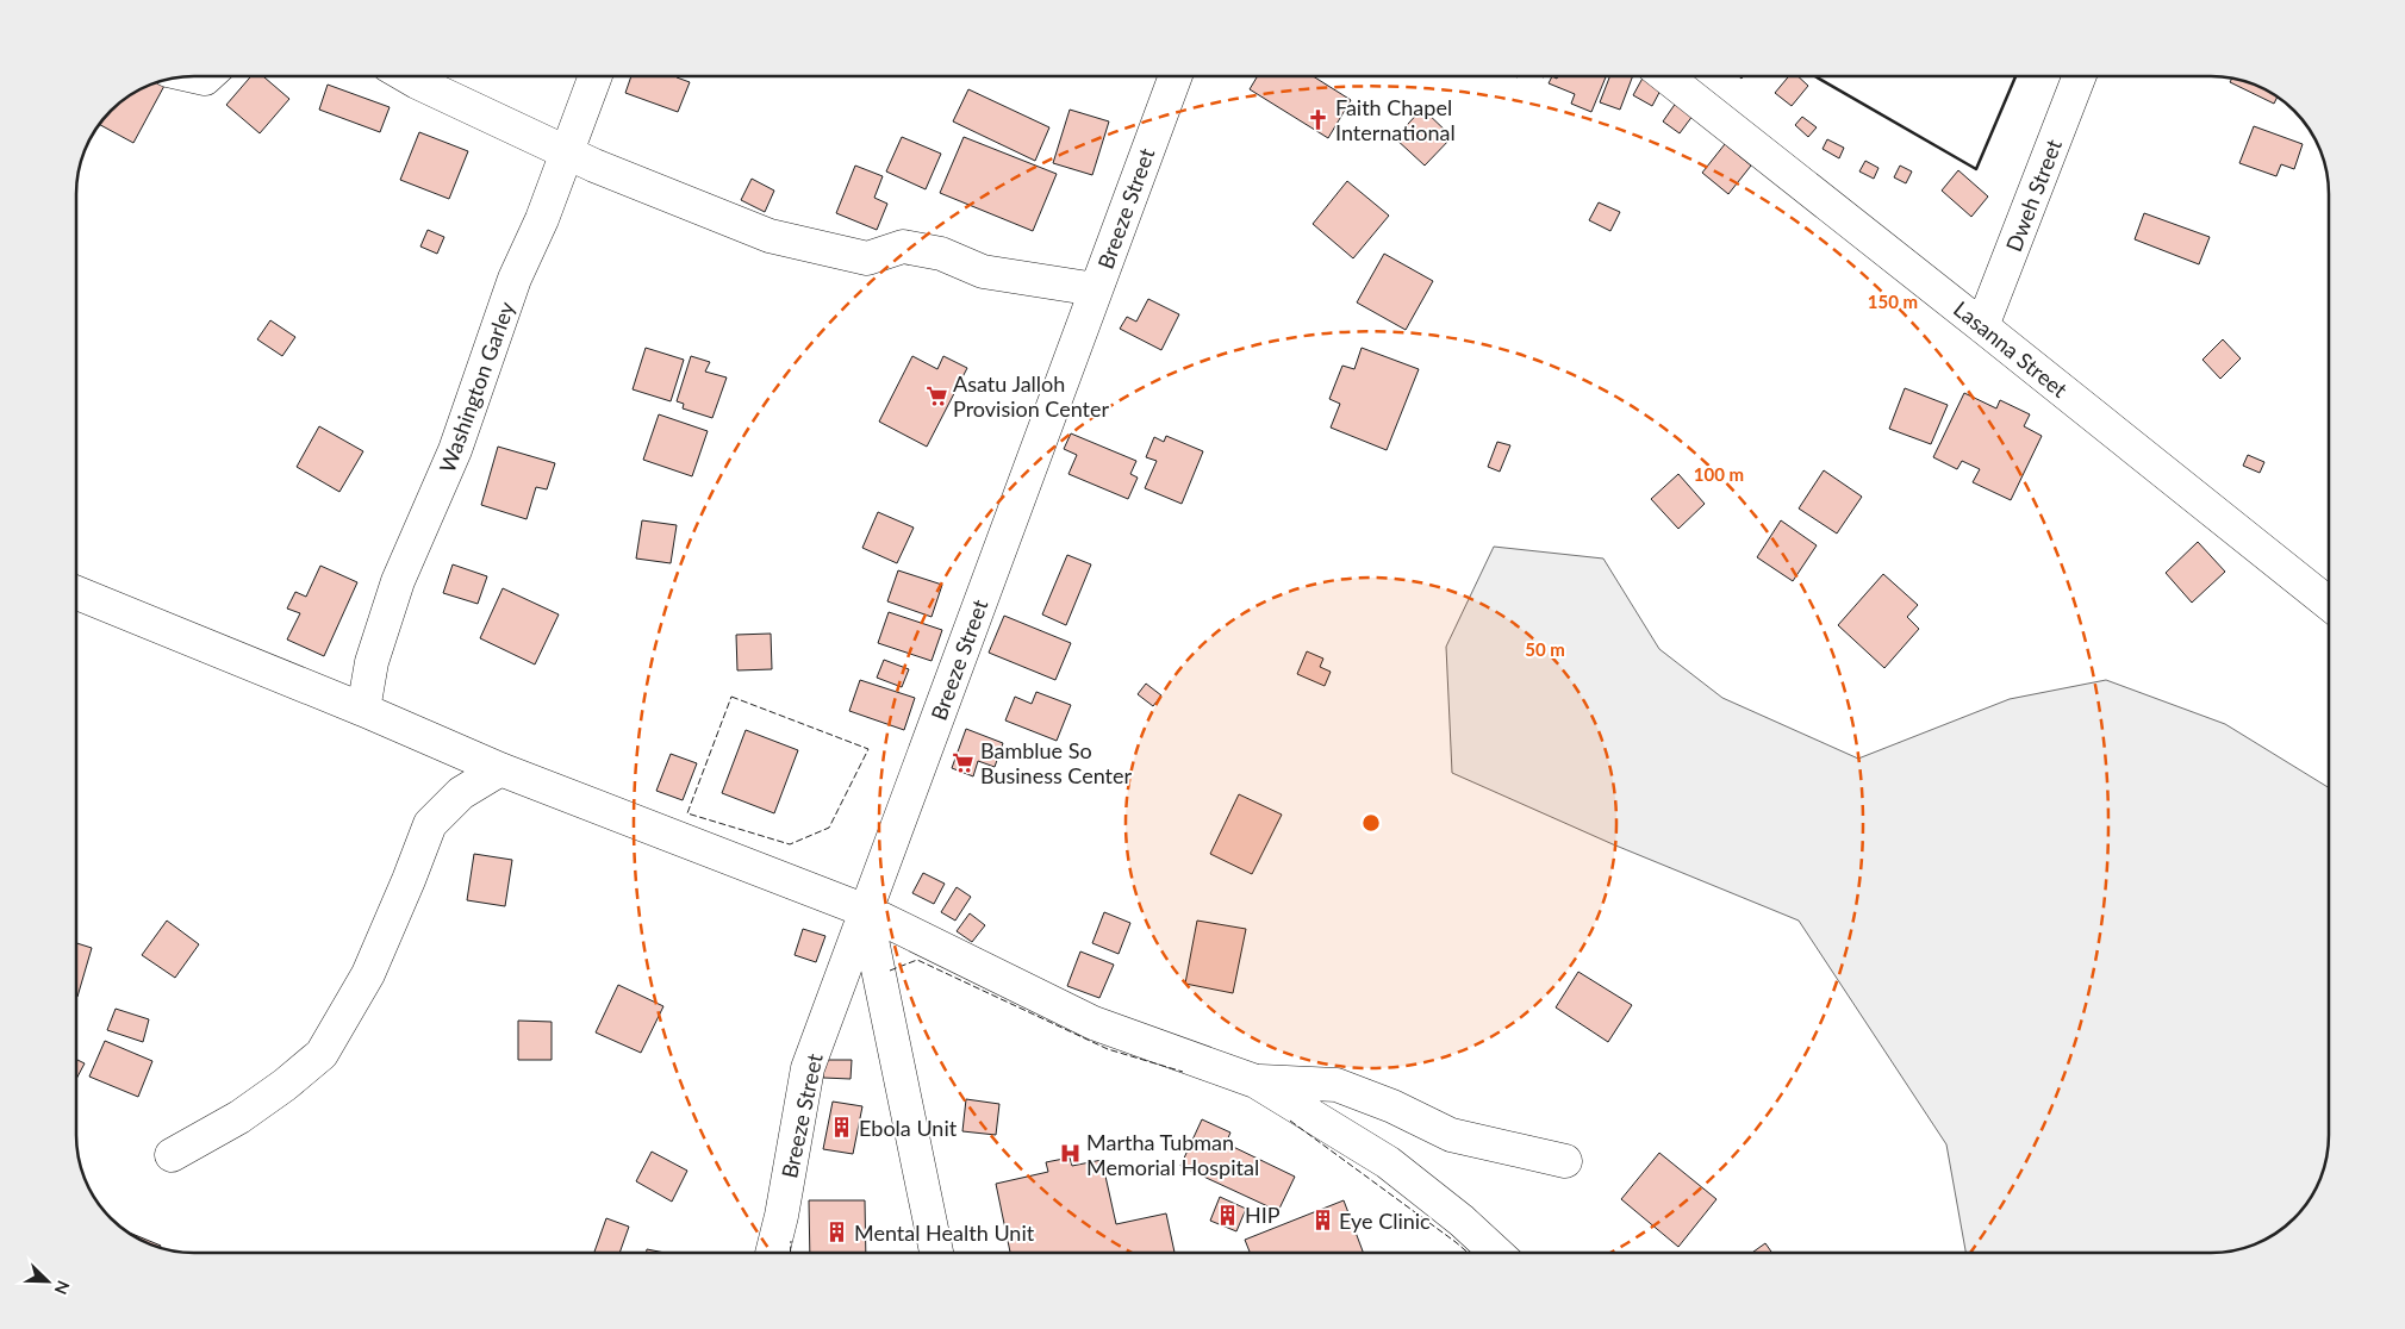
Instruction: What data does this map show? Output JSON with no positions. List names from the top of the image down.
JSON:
{
  "streets": {
    "street": [
      "Dweh Street",
      "Breeze Street",
      "Lasanna Street",
      "Washington Garley"
    ]
  },
  "crossings": [
    ["Dweh Street", "Lasanna Street"]
  ],
  "places": {
    "church": ["Faith Chapel International"],
    "supermarket": ["Asatu Jalloh Provision Center", "Bamblue So Business Center"],
    "building": [
      "Ebola Unit",
      "HIP",
      "Eye Clinic",
      "Mental Health Unit"
    ],
    "hospital": ["Martha Tubman Memorial Hospital"]
  },
  "north": "bottom right",
  "rings": ["150 m", "100 m", "50 m"]
}
